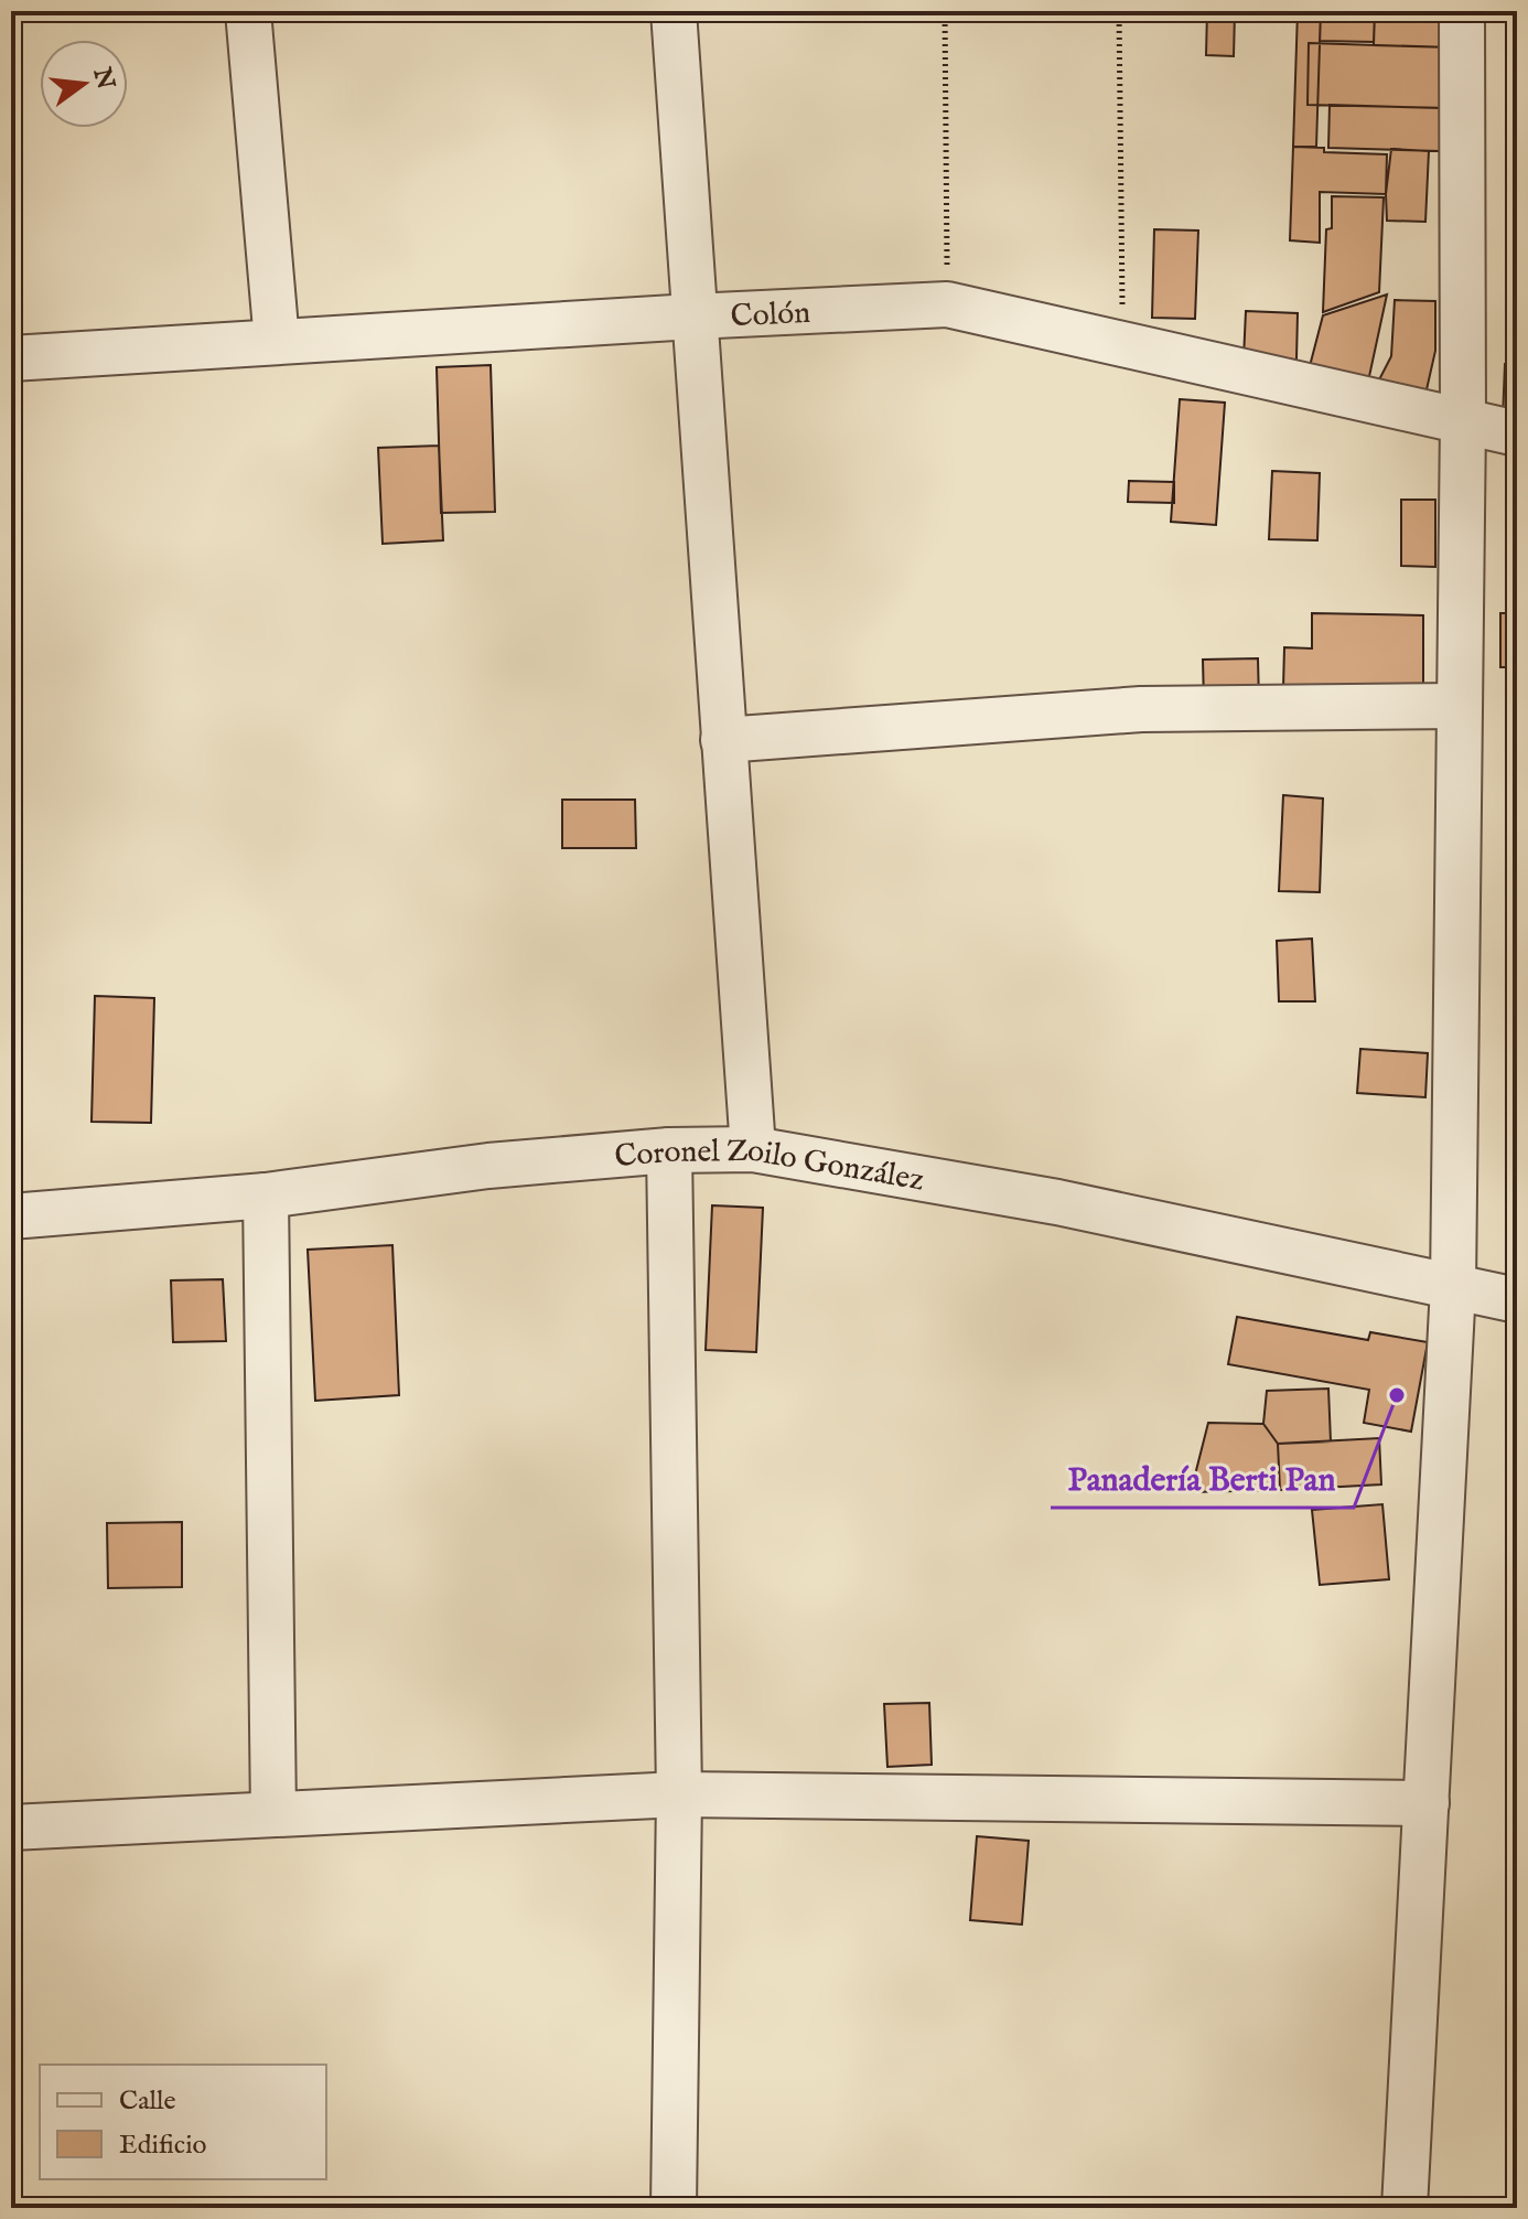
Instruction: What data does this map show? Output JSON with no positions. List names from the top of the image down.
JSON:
{
  "streets": {
    "street": ["Colón", "Coronel Zoilo González"]
  },
  "places": ["Panadería Berti Pan"],
  "legend": ["Calle", "Edificio"],
  "north": "right"
}
